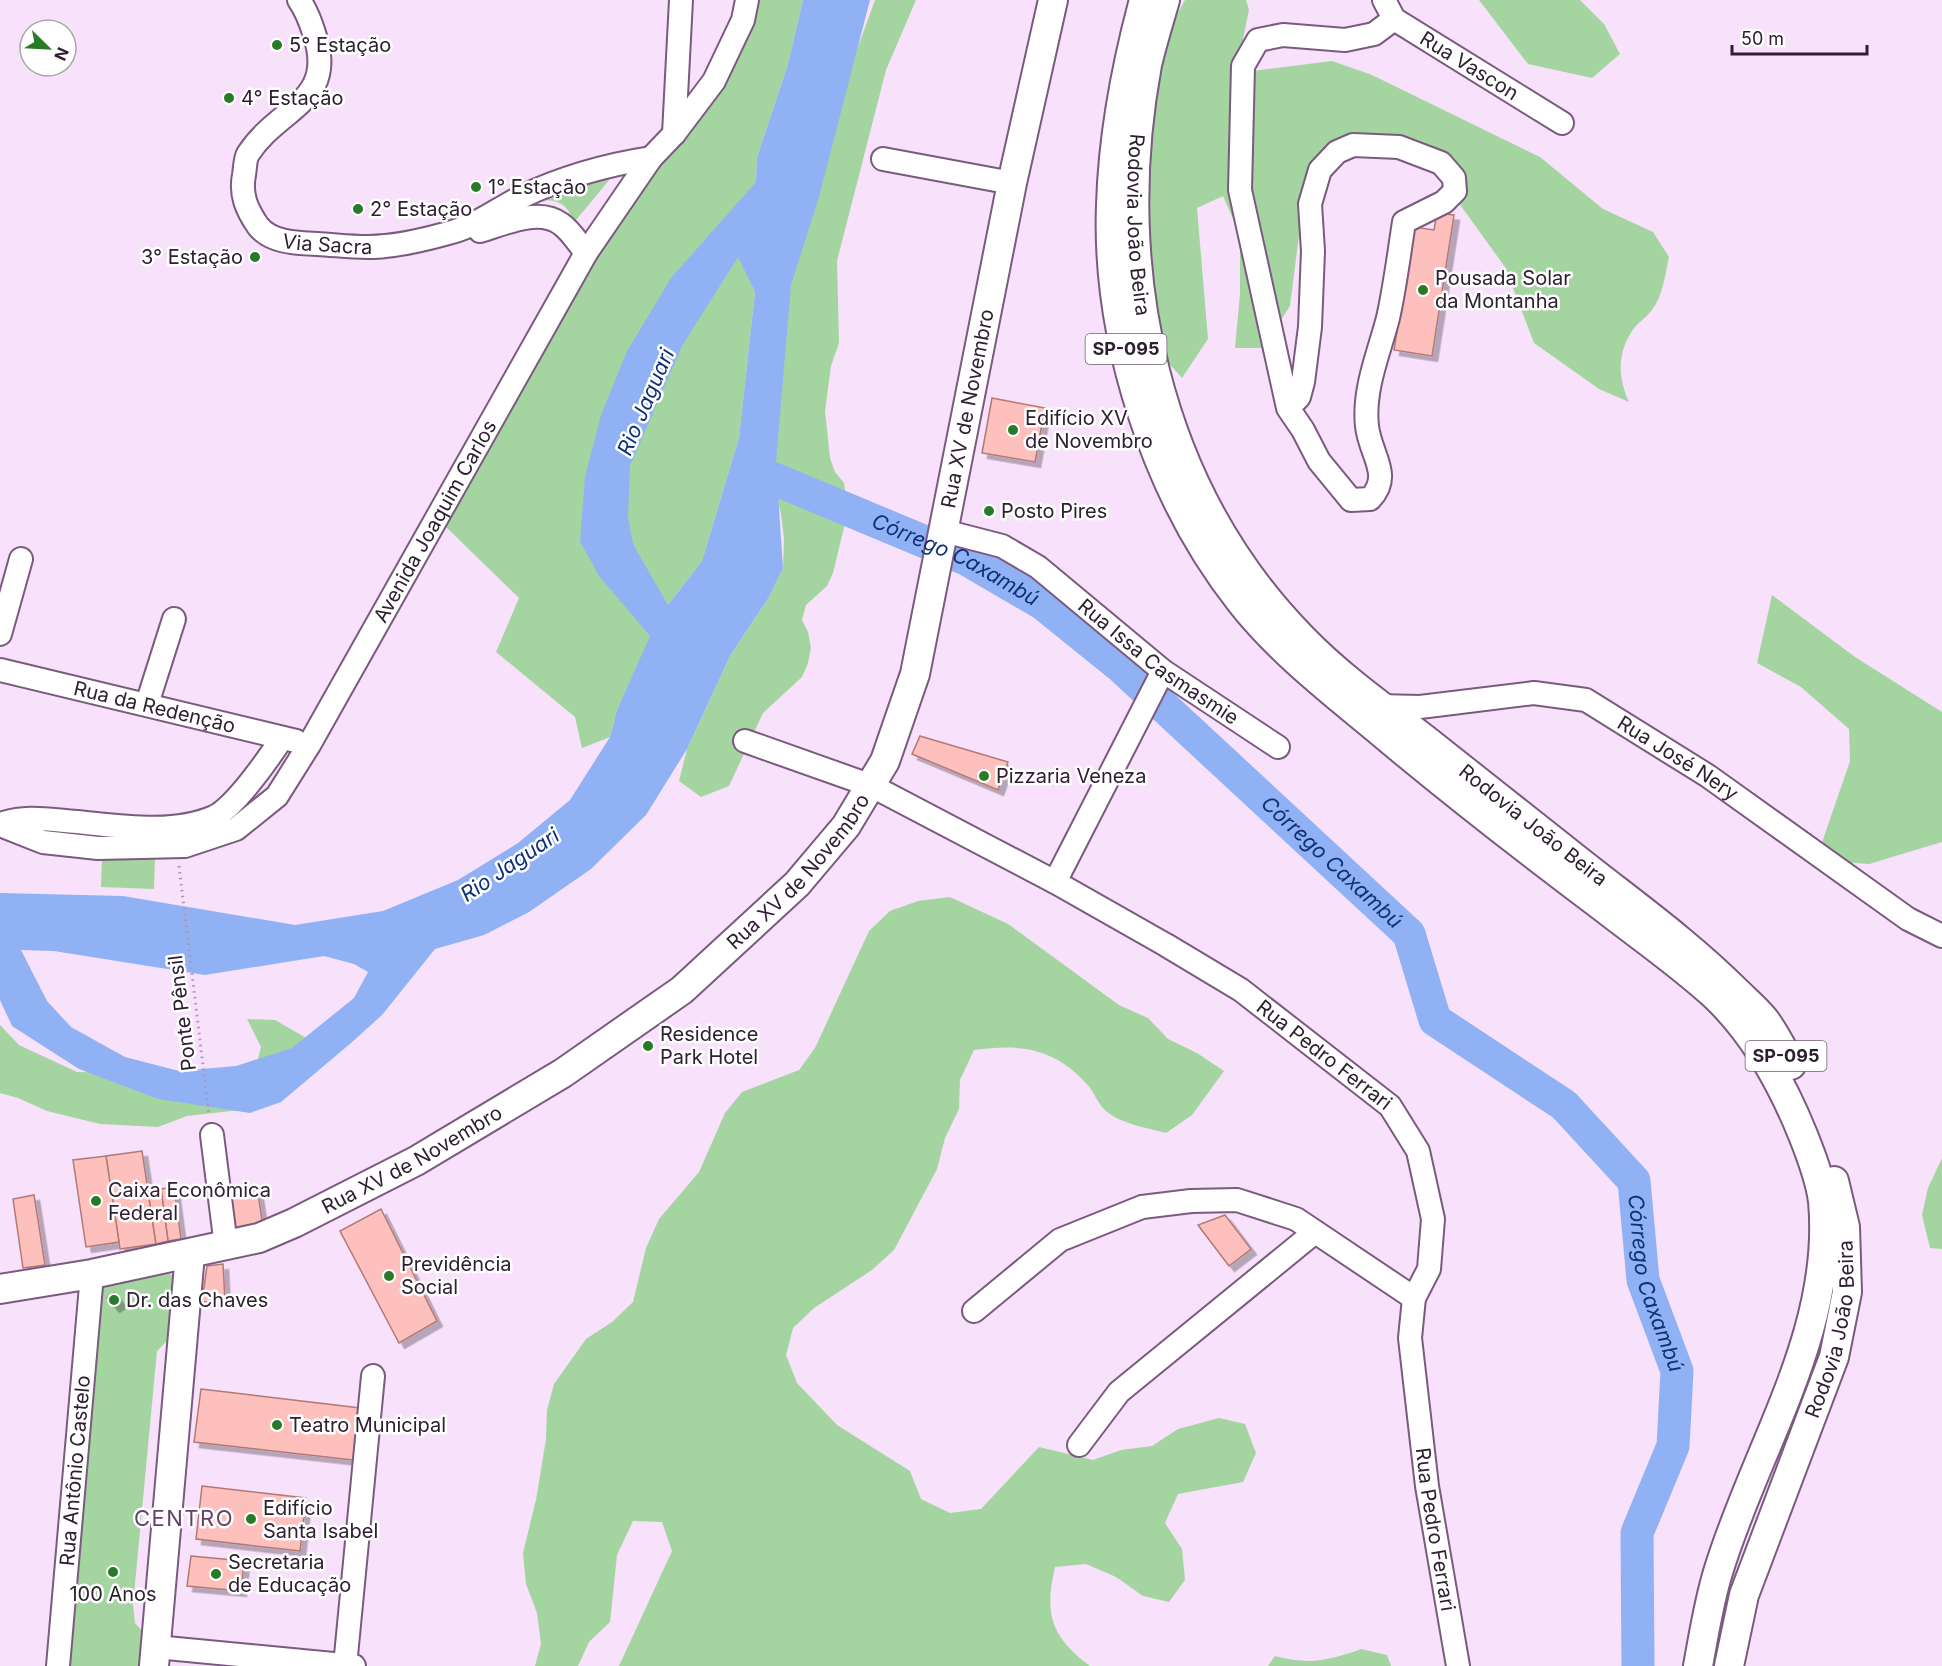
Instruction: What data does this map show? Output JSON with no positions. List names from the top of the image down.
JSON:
{
  "streets": {
    "main road": ["Rodovia João Beira", "SP-095", "Rua XV de Novembro"],
    "street": [
      "Rua Vascon",
      "Via Sacra",
      "Avenida Joaquim Carlos",
      "Rua Issa Casmasmie",
      "Rua da Redenção",
      "Rua José Nery",
      "Rua Pedro Ferrari",
      "Rua Antônio Castelo"
    ],
    "path": ["Ponte Pênsil"]
  },
  "crossings": [
    ["Rodovia João Beira", "Rua José Nery"],
    ["Via Sacra", "Avenida Joaquim Carlos"],
    ["Rua XV de Novembro", "Rua Issa Casmasmie"],
    ["Rua XV de Novembro", "Rua Pedro Ferrari"],
    ["Rua XV de Novembro", "Rua Antônio Castelo"],
    ["Avenida Joaquim Carlos", "Rua da Redenção"]
  ],
  "districts": ["CENTRO"],
  "water": ["Rio Jaguari", "Córrego Caxambú"],
  "places": [
    "5° Estação",
    "4° Estação",
    "1° Estação",
    "2° Estação",
    "3° Estação",
    "Pousada Solar da Montanha",
    "Edifício XV de Novembro",
    "Posto Pires",
    "Pizzaria Veneza",
    "Residence Park Hotel",
    "Caixa Econômica Federal",
    "Previdência Social",
    "Dr. das Chaves",
    "Teatro Municipal",
    "Edifício Santa Isabel",
    "100 Anos",
    "Secretaria de Educação"
  ],
  "scale_bar": "50 m",
  "north": "bottom right"
}
